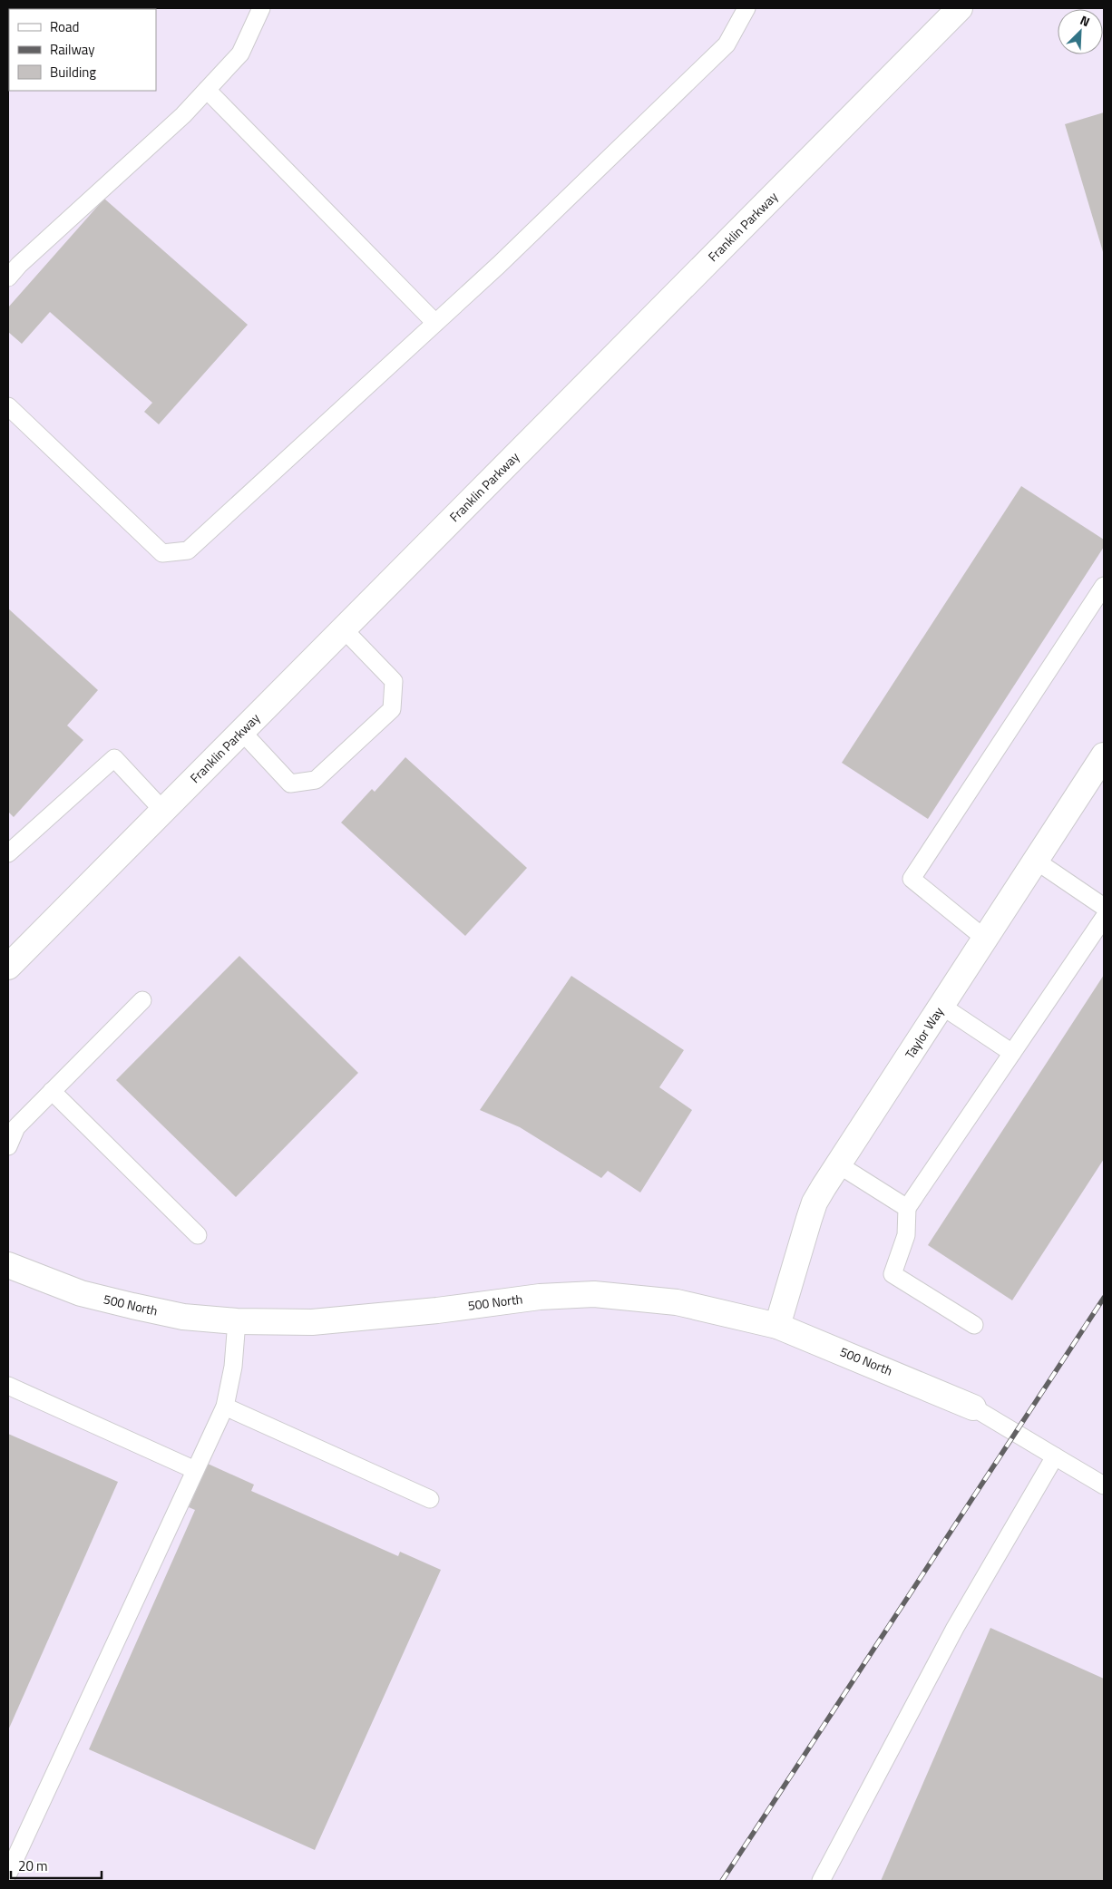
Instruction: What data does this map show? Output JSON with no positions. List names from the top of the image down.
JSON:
{
  "streets": {
    "street": ["Franklin Parkway", "Taylor Way", "500 North"]
  },
  "crossings": [
    ["Taylor Way", "500 North"]
  ],
  "legend": ["Road", "Railway", "Building"],
  "scale_bar": "20 m",
  "north": "top right"
}
